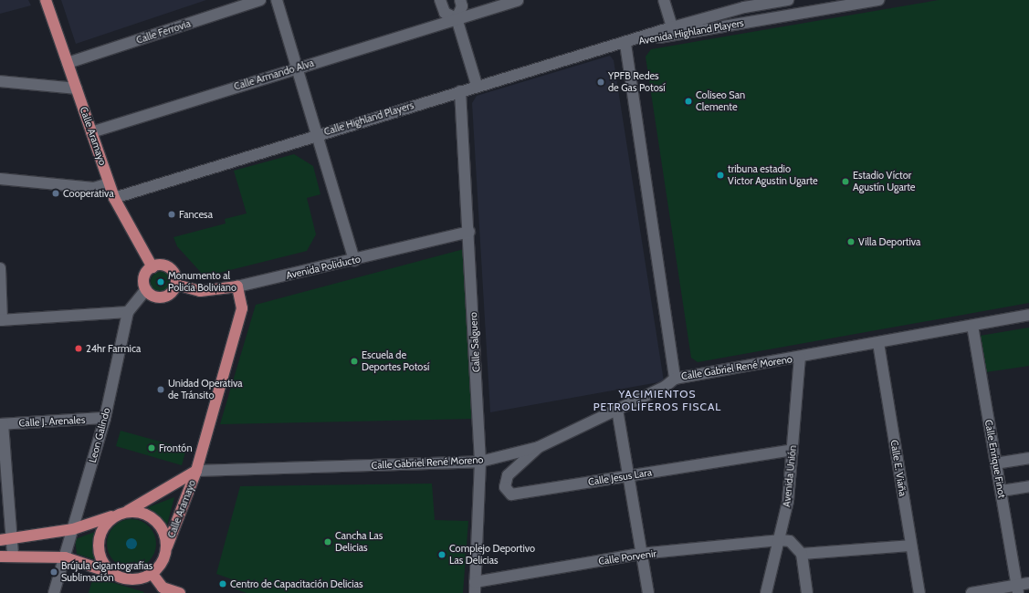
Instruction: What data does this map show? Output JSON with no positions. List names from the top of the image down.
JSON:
{
  "streets": {
    "main road": ["Calle Aramayo", "Avenida Poliducto"],
    "street": [
      "Calle Ferrovia",
      "Avenida Highland Players",
      "Calle Armando Alva",
      "Calle Highland Players",
      "Calle Salguero",
      "Calle Gabriel René Moreno",
      "Calle J. Arenales",
      "Leon Galindo",
      "Calle Enrique Finot",
      "Calle E. Viaña",
      "Avenida Unión",
      "Calle Jesus Lara",
      "Calle Porvenir"
    ]
  },
  "crossings": [
    ["Calle Ferrovia", "Calle Aramayo"],
    ["Avenida Highland Players", "Calle Highland Players"],
    ["Calle Armando Alva", "Calle Aramayo"],
    ["Calle Highland Players", "Calle Aramayo"],
    ["Calle Highland Players", "Calle Salguero"],
    ["Calle Aramayo", "Avenida Poliducto"],
    ["Calle Aramayo", "Calle Gabriel René Moreno"],
    ["Avenida Poliducto", "Calle Salguero"],
    ["Calle Salguero", "Calle Gabriel René Moreno"],
    ["Calle Salguero", "Calle Porvenir"],
    ["Calle Gabriel René Moreno", "Calle Enrique Finot"],
    ["Calle Gabriel René Moreno", "Calle E. Viaña"],
    ["Calle Gabriel René Moreno", "Avenida Unión"],
    ["Calle Gabriel René Moreno", "Calle Jesus Lara"],
    ["Calle J. Arenales", "Leon Galindo"],
    ["Avenida Unión", "Calle Jesus Lara"],
    ["Avenida Unión", "Calle Porvenir"]
  ],
  "districts": ["YACIMIENTOS PETROLÍFEROS FISCAL"],
  "places": [
    "YPFB Redes de Gas Potosí",
    "Coliseo San Clemente",
    "tribuna estadio Victor Agustin Ugarte",
    "Estadio Víctor Agustín Ugarte",
    "Cooperativa",
    "Fancesa",
    "Villa Deportiva",
    "Monumento al Policía Boliviano",
    "24hr Farmica",
    "Escuela de Deportes Potosí",
    "Unidad Operativa de Tránsito",
    "Frontón",
    "Cancha Las Delicias",
    "Complejo Deportivo Las Delicias",
    "Brújula Gigantografías Sublimación",
    "Centro de Capacitación Delicias"
  ]
}
